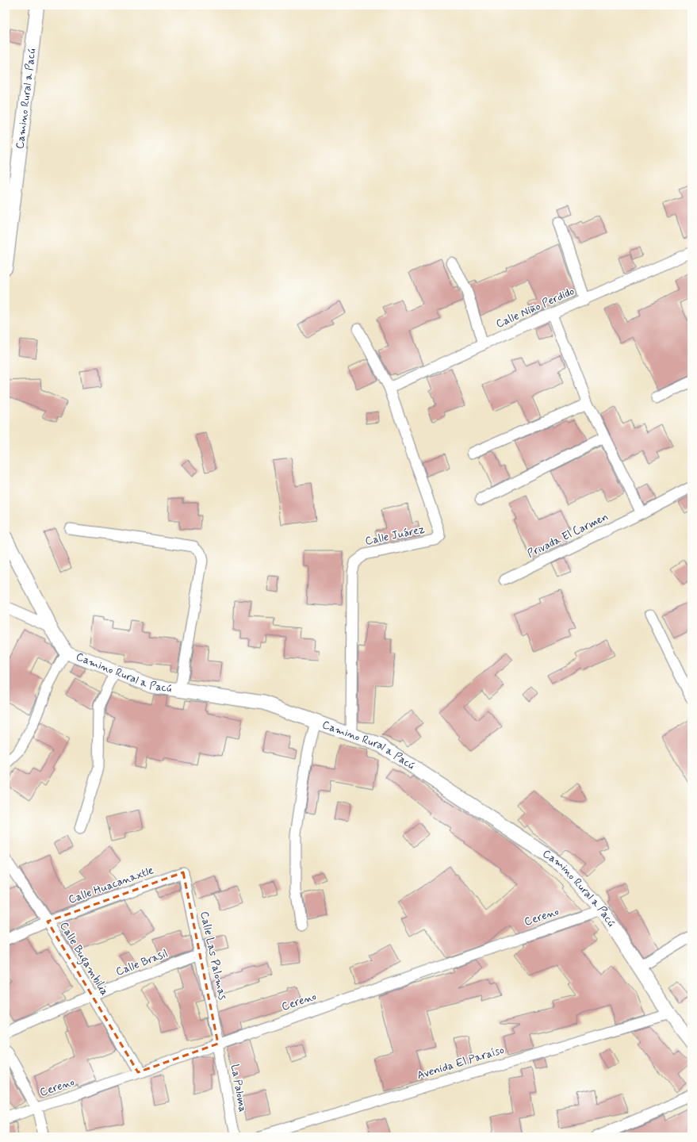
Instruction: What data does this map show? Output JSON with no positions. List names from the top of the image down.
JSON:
{
  "streets": {
    "street": [
      "Camino Rural a Pacú",
      "Calle Niño Perdido",
      "Calle Juárez",
      "Privada El Carmen",
      "Calle Huacanaxtle",
      "Cereno",
      "Calle Las Palomas",
      "Calle Bugambilia",
      "Calle Brasil",
      "Avenida El Paraíso",
      "La Paloma"
    ]
  },
  "crossings": [
    ["Camino Rural a Pacú", "Calle Juárez"],
    ["Camino Rural a Pacú", "Cereno"],
    ["Camino Rural a Pacú", "Avenida El Paraíso"],
    ["Calle Niño Perdido", "Calle Juárez"],
    ["Calle Huacanaxtle", "Calle Las Palomas"],
    ["Calle Huacanaxtle", "Calle Bugambilia"],
    ["Cereno", "Calle Las Palomas"],
    ["Cereno", "Calle Bugambilia"],
    ["Cereno", "La Paloma"],
    ["Calle Las Palomas", "Calle Brasil"],
    ["Calle Las Palomas", "La Paloma"],
    ["Calle Bugambilia", "Calle Brasil"]
  ]
}
